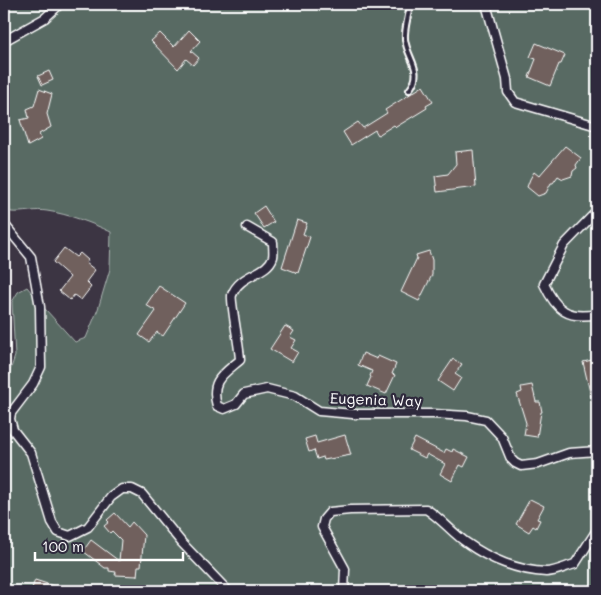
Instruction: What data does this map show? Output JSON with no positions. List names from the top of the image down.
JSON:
{
  "streets": {
    "street": ["Eugenia Way"]
  },
  "scale_bar": "100 m"
}
